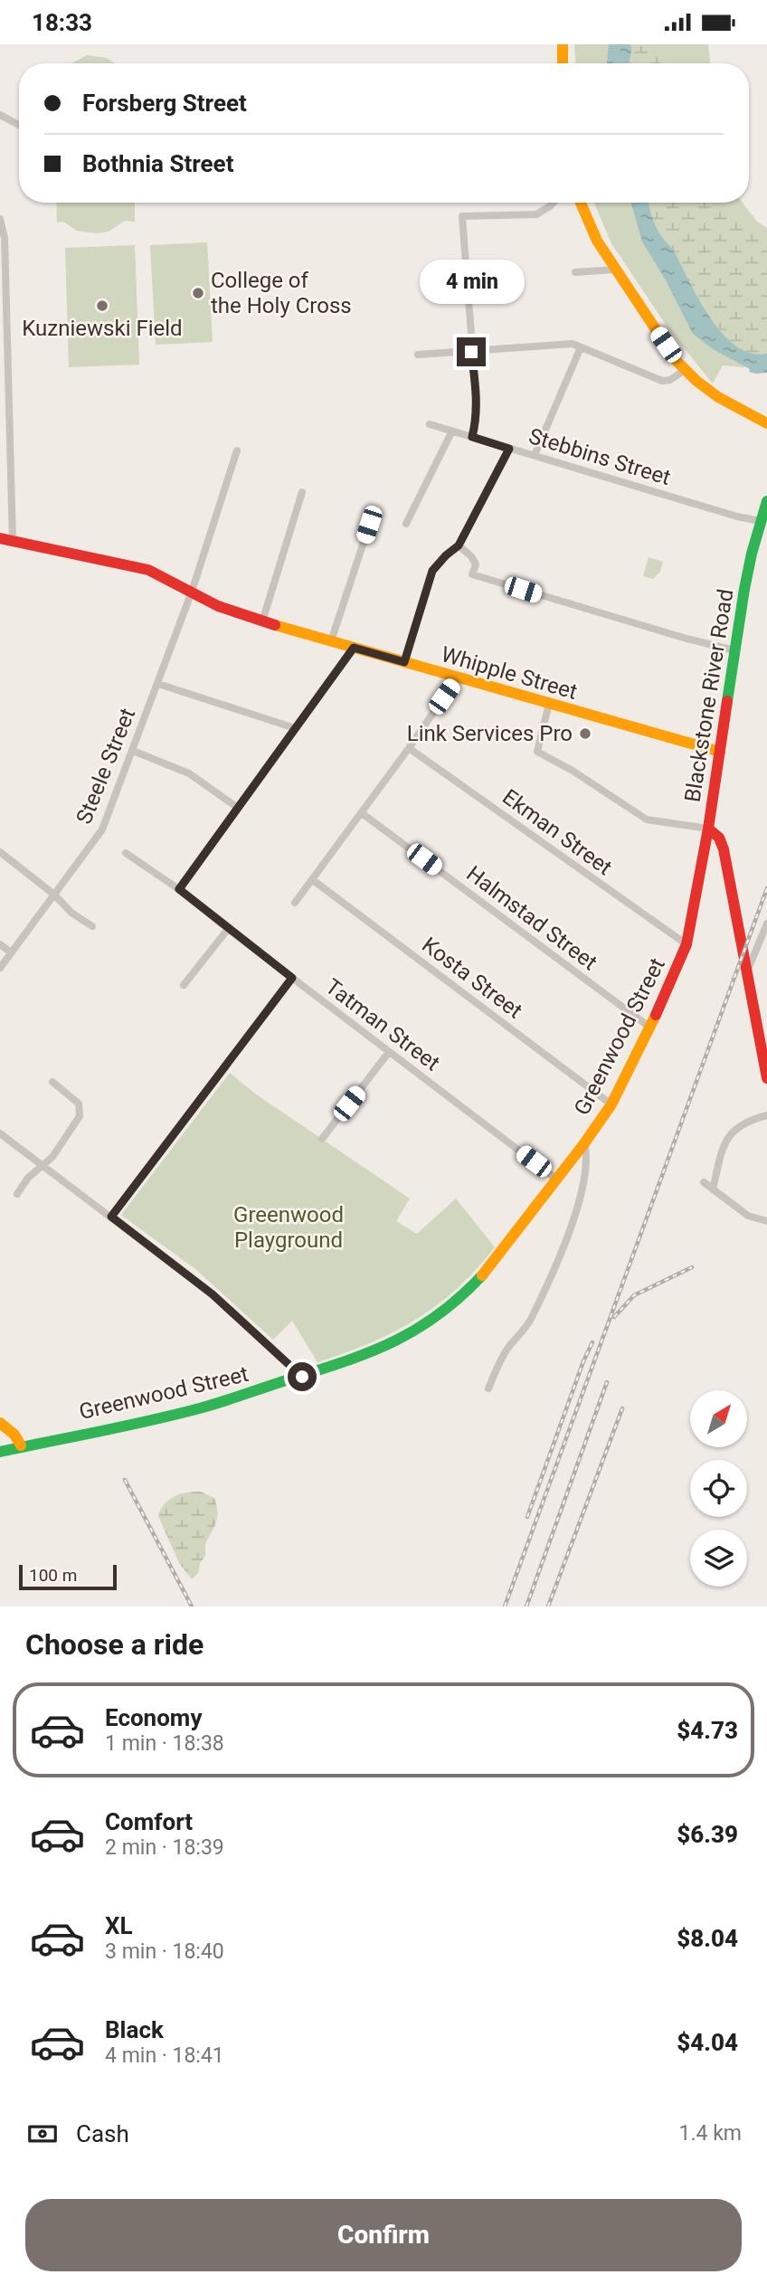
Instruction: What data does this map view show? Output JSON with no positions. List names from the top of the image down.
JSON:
{
  "streets": {
    "main road": ["Whipple Street", "Blackstone River Road", "Greenwood Street"],
    "street": [
      "Stebbins Street",
      "Steele Street",
      "Ekman Street",
      "Halmstad Street",
      "Kosta Street",
      "Tatman Street"
    ]
  },
  "crossings": [
    ["Stebbins Street", "Blackstone River Road"],
    ["Whipple Street", "Blackstone River Road"],
    ["Whipple Street", "Steele Street"],
    ["Blackstone River Road", "Greenwood Street"],
    ["Ekman Street", "Greenwood Street"],
    ["Halmstad Street", "Greenwood Street"],
    ["Kosta Street", "Greenwood Street"],
    ["Tatman Street", "Greenwood Street"]
  ],
  "parks": ["Greenwood Playground"],
  "places": ["College of the Holy Cross", "Kuzniewski Field", "Link Services Pro"],
  "scale_bar": "100 m",
  "north": "top right",
  "page": {
    "status": "18:33",
    "banner": ["Forsberg Street", "Bothnia Street"],
    "bubble": "4 min",
    "scale": "100 m",
    "heading": "Choose a ride",
    "list": [
      {
        "name": "Economy",
        "note": "1 min · 18:38",
        "value": "$4.73"
      },
      {
        "name": "Comfort",
        "note": "2 min · 18:39",
        "value": "$6.39"
      },
      {
        "name": "XL",
        "note": "3 min · 18:40",
        "value": "$8.04"
      },
      {
        "name": "Black",
        "note": "4 min · 18:41",
        "value": "$4.04"
      }
    ],
    "pay": ["Cash", "1.4 km"],
    "buttons": "Confirm"
  }
}
